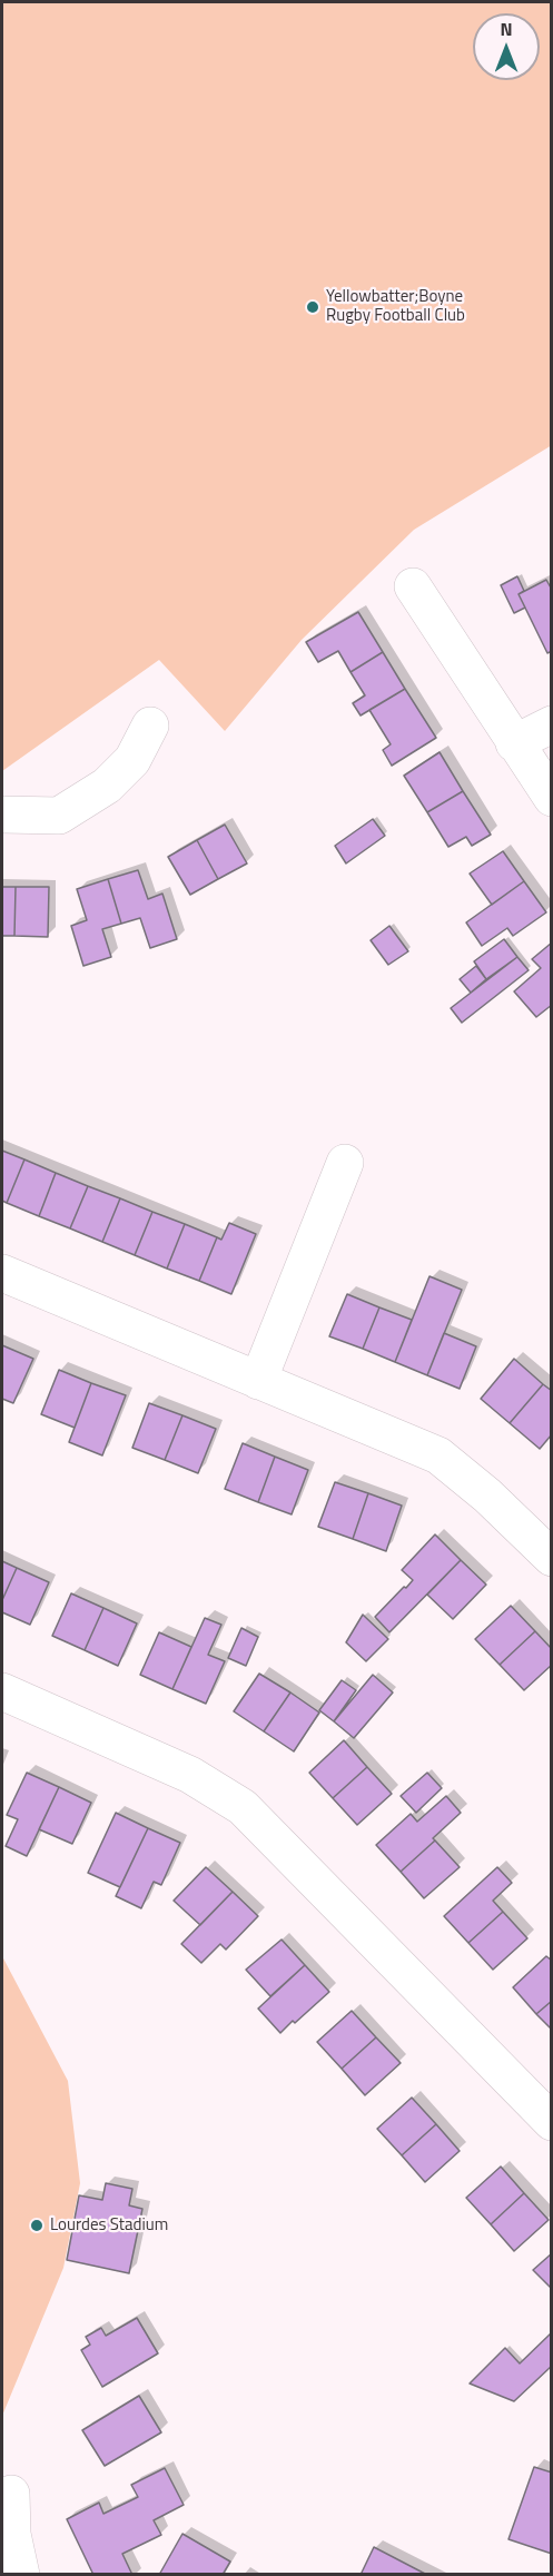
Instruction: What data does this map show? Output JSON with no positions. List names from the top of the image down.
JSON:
{
  "places": ["Yellowbatter;Boyne Rugby Football Club", "Lourdes Stadium"],
  "north": "top"
}
